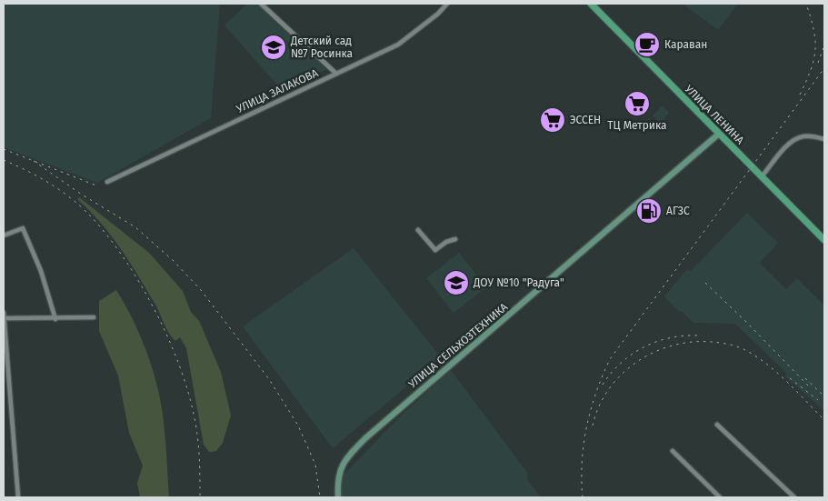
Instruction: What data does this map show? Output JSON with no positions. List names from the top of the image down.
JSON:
{
  "streets": {
    "main road": ["УЛИЦА ЛЕНИНА"],
    "street": ["УЛИЦА ЗАЛАКОВА", "УЛИЦА СЕЛЬХОЗТЕХНИКА"]
  },
  "crossings": [
    ["УЛИЦА ЛЕНИНА", "УЛИЦА СЕЛЬХОЗТЕХНИКА"]
  ],
  "places": {
    "cafe": ["Караван"],
    "school or university": ["Детский сад №7 Росинка", "ДОУ №10 \"Радуга\""],
    "supermarket": ["ТЦ Метрика", "ЭССЕН"],
    "fuel station": ["АГЗС"]
  }
}
